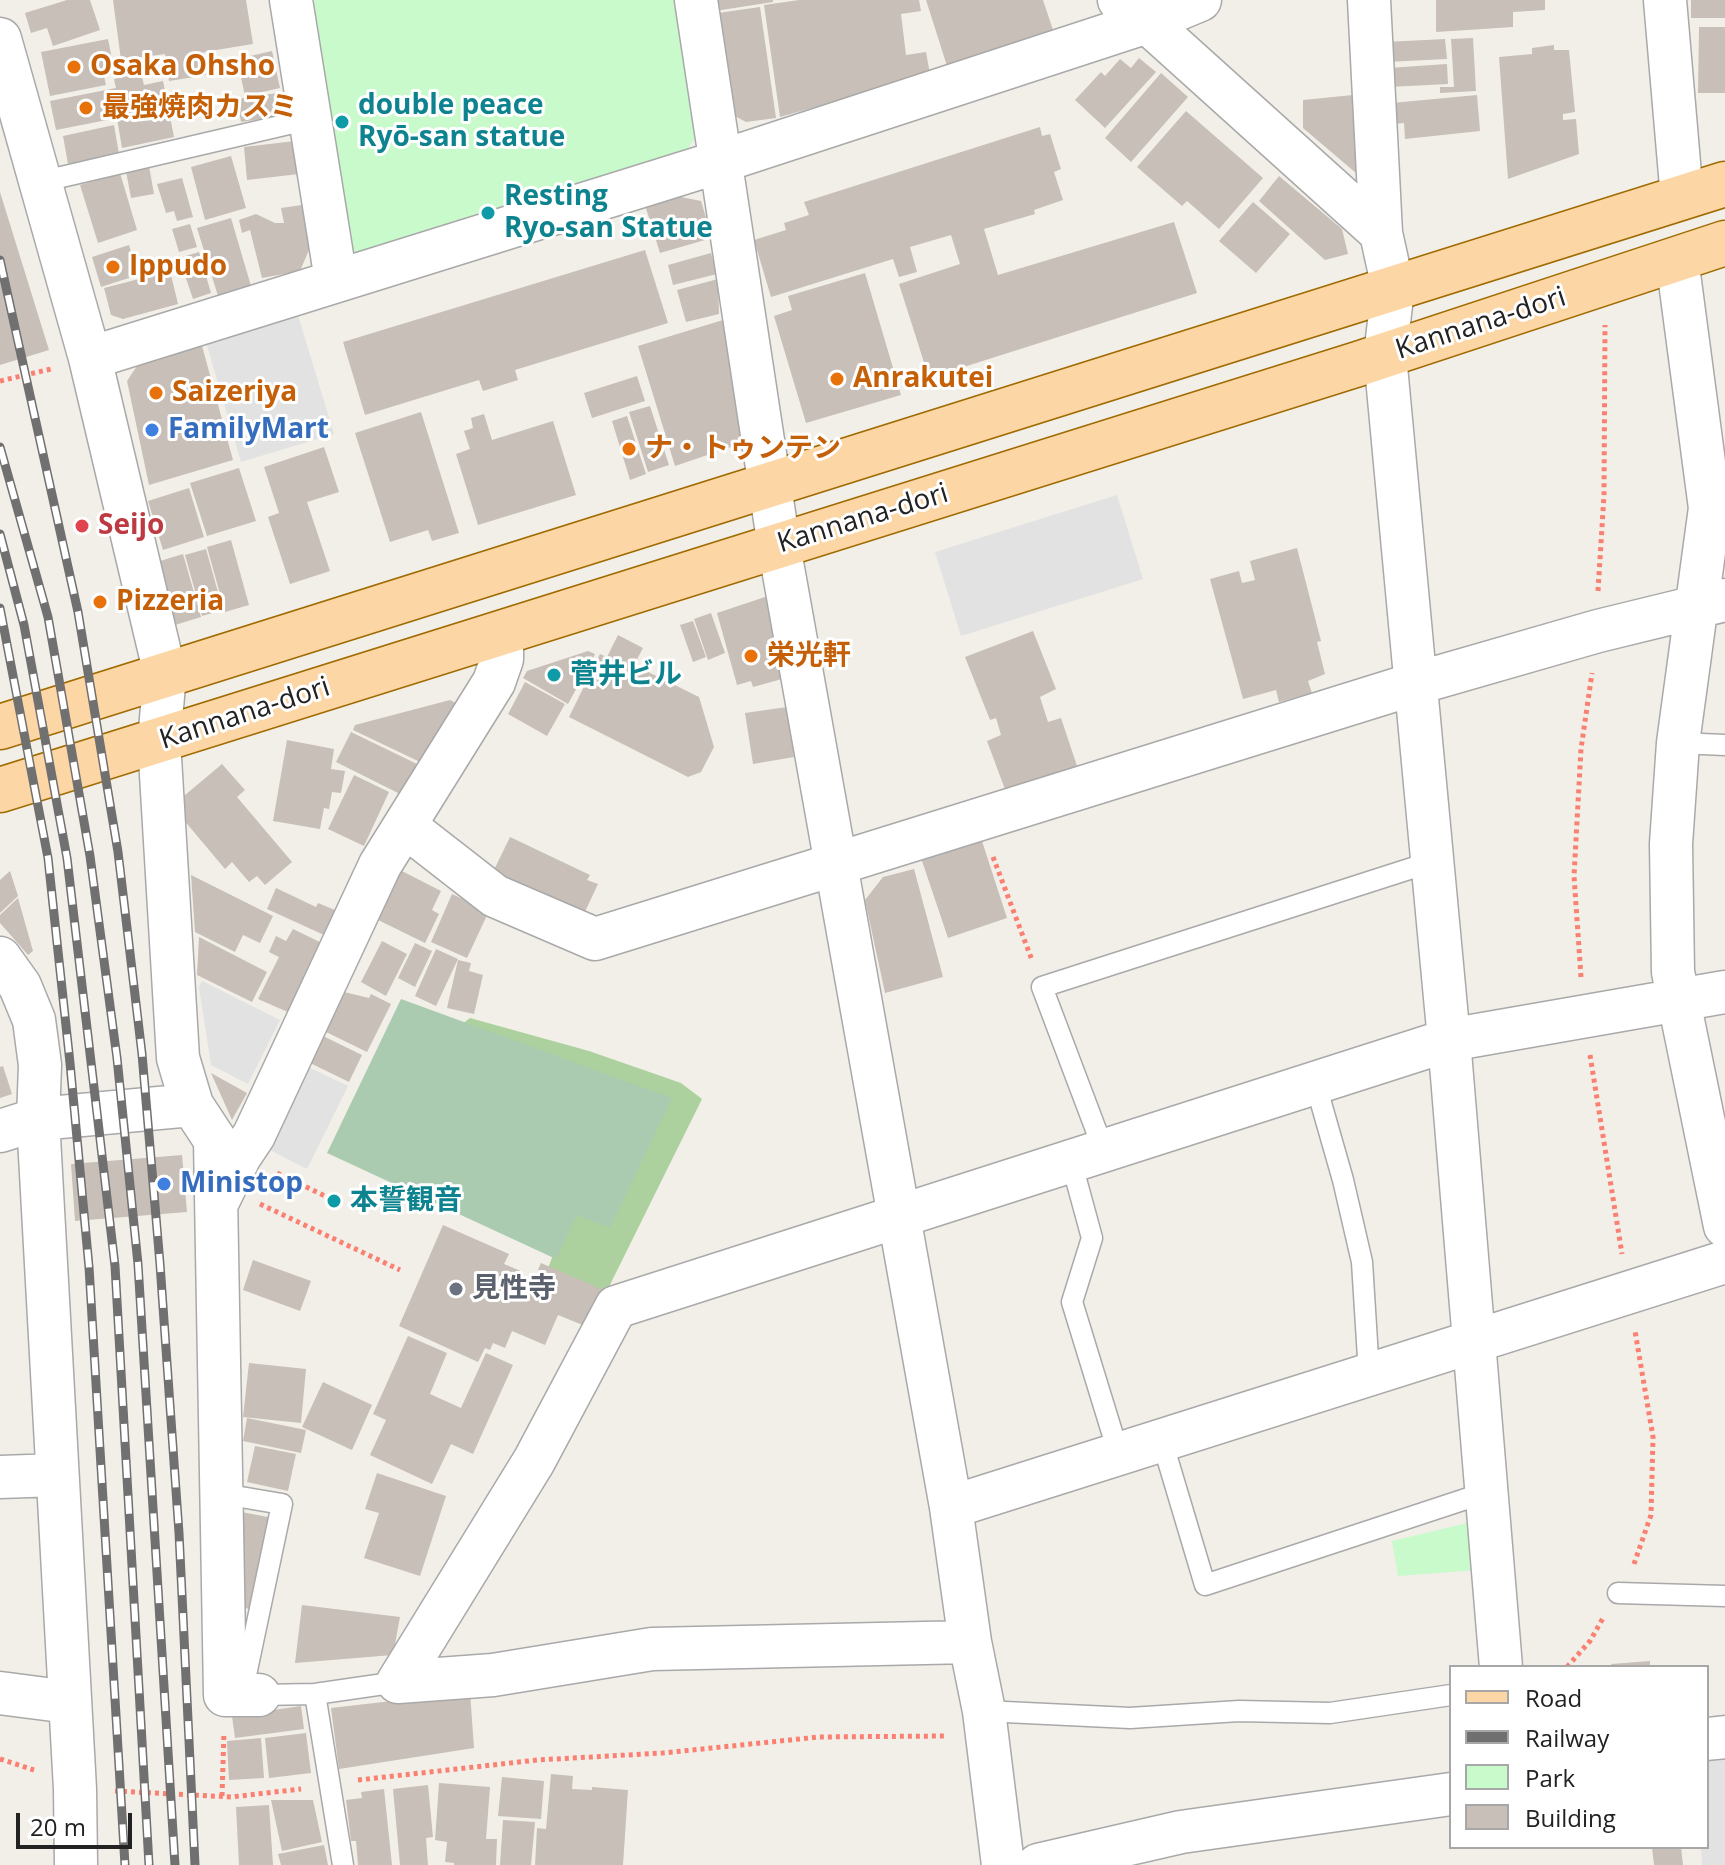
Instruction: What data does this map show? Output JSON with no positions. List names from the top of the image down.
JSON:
{
  "streets": {
    "main road": ["Kannana-dori"]
  },
  "places": [
    "Osaka Ohsho",
    "最強焼肉カスミ",
    "double peace Ryō-san statue",
    "Resting Ryo-san Statue",
    "Ippudo",
    "Anrakutei",
    "Saizeriya",
    "FamilyMart",
    "ナ・トゥンテン",
    "Seijo",
    "Pizzeria",
    "栄光軒",
    "菅井ビル",
    "Ministop",
    "本誓観音",
    "見性寺"
  ],
  "legend": [
    "Road",
    "Railway",
    "Park",
    "Building"
  ],
  "scale_bar": "20 m"
}
